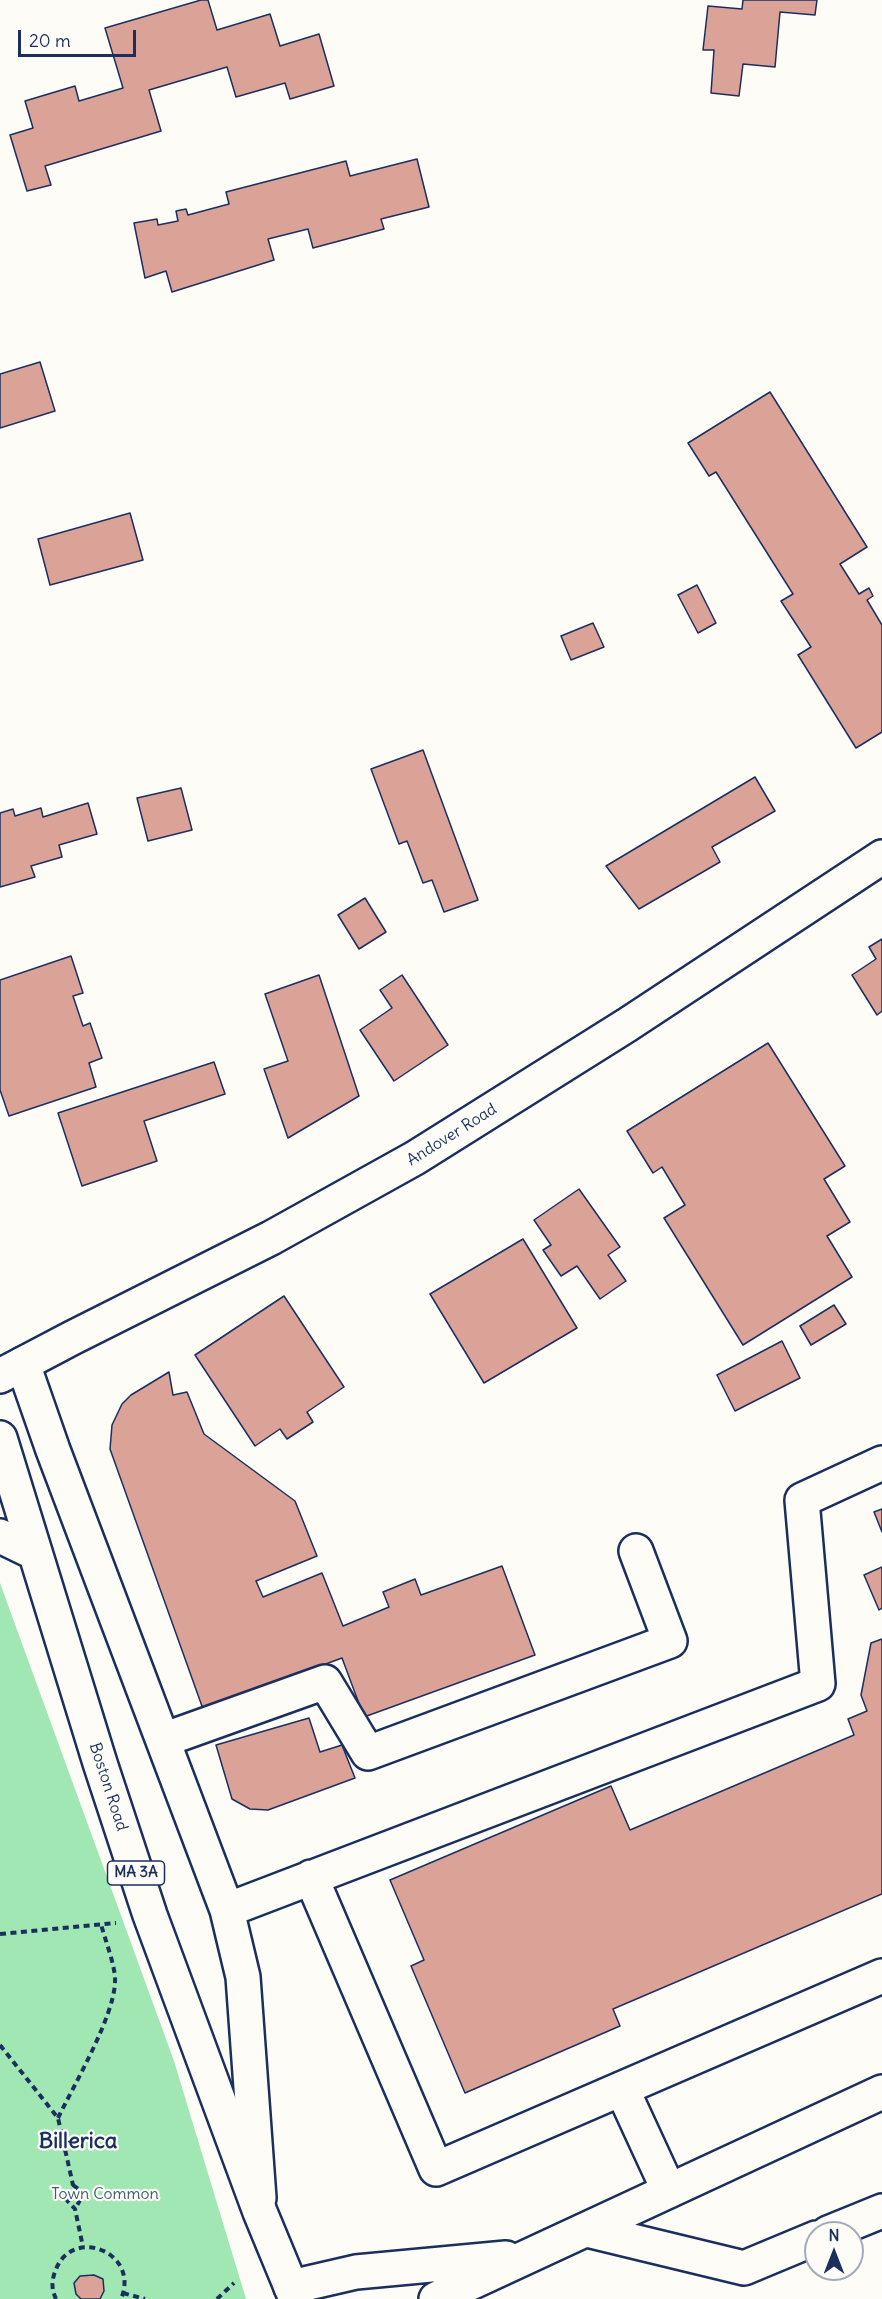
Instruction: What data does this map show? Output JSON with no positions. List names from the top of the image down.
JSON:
{
  "streets": {
    "main road": ["Andover Road", "Boston Road", "MA 3A"]
  },
  "districts": ["Billerica"],
  "parks": ["Town Common"],
  "scale_bar": "20 m",
  "north": "top"
}
